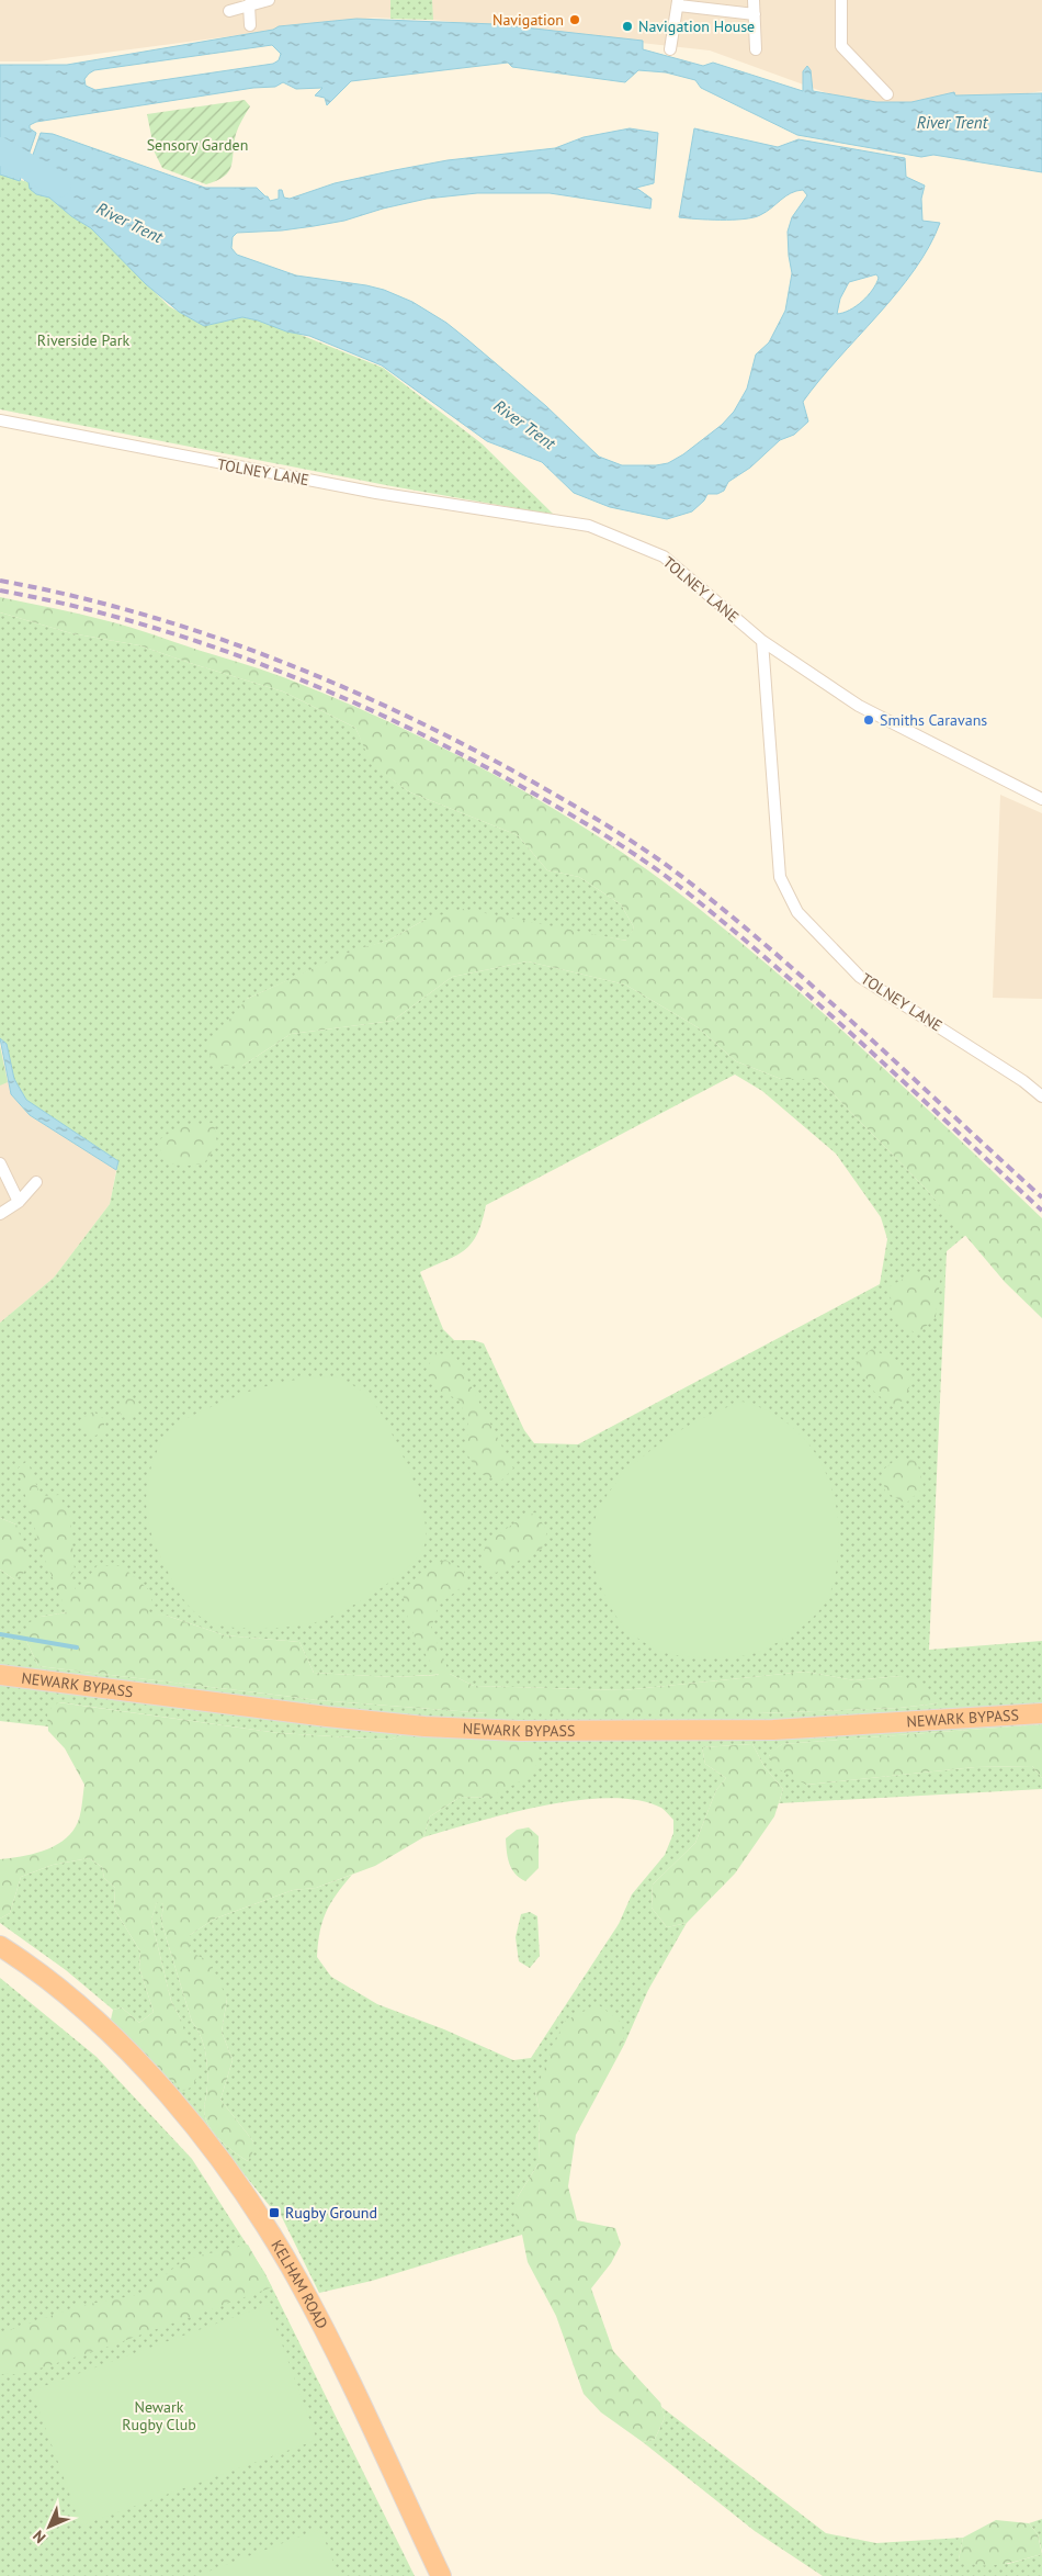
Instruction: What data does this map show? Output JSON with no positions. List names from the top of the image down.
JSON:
{
  "streets": {
    "highway": ["NEWARK BYPASS", "KELHAM ROAD"],
    "street": ["TOLNEY LANE"]
  },
  "water": ["River Trent"],
  "parks": ["Sensory Garden", "Riverside Park", "Newark Rugby Club"],
  "places": {
    "other": ["Navigation", "Navigation House", "Smiths Caravans"],
    "transit": ["Rugby Ground"]
  },
  "north": "bottom left"
}
